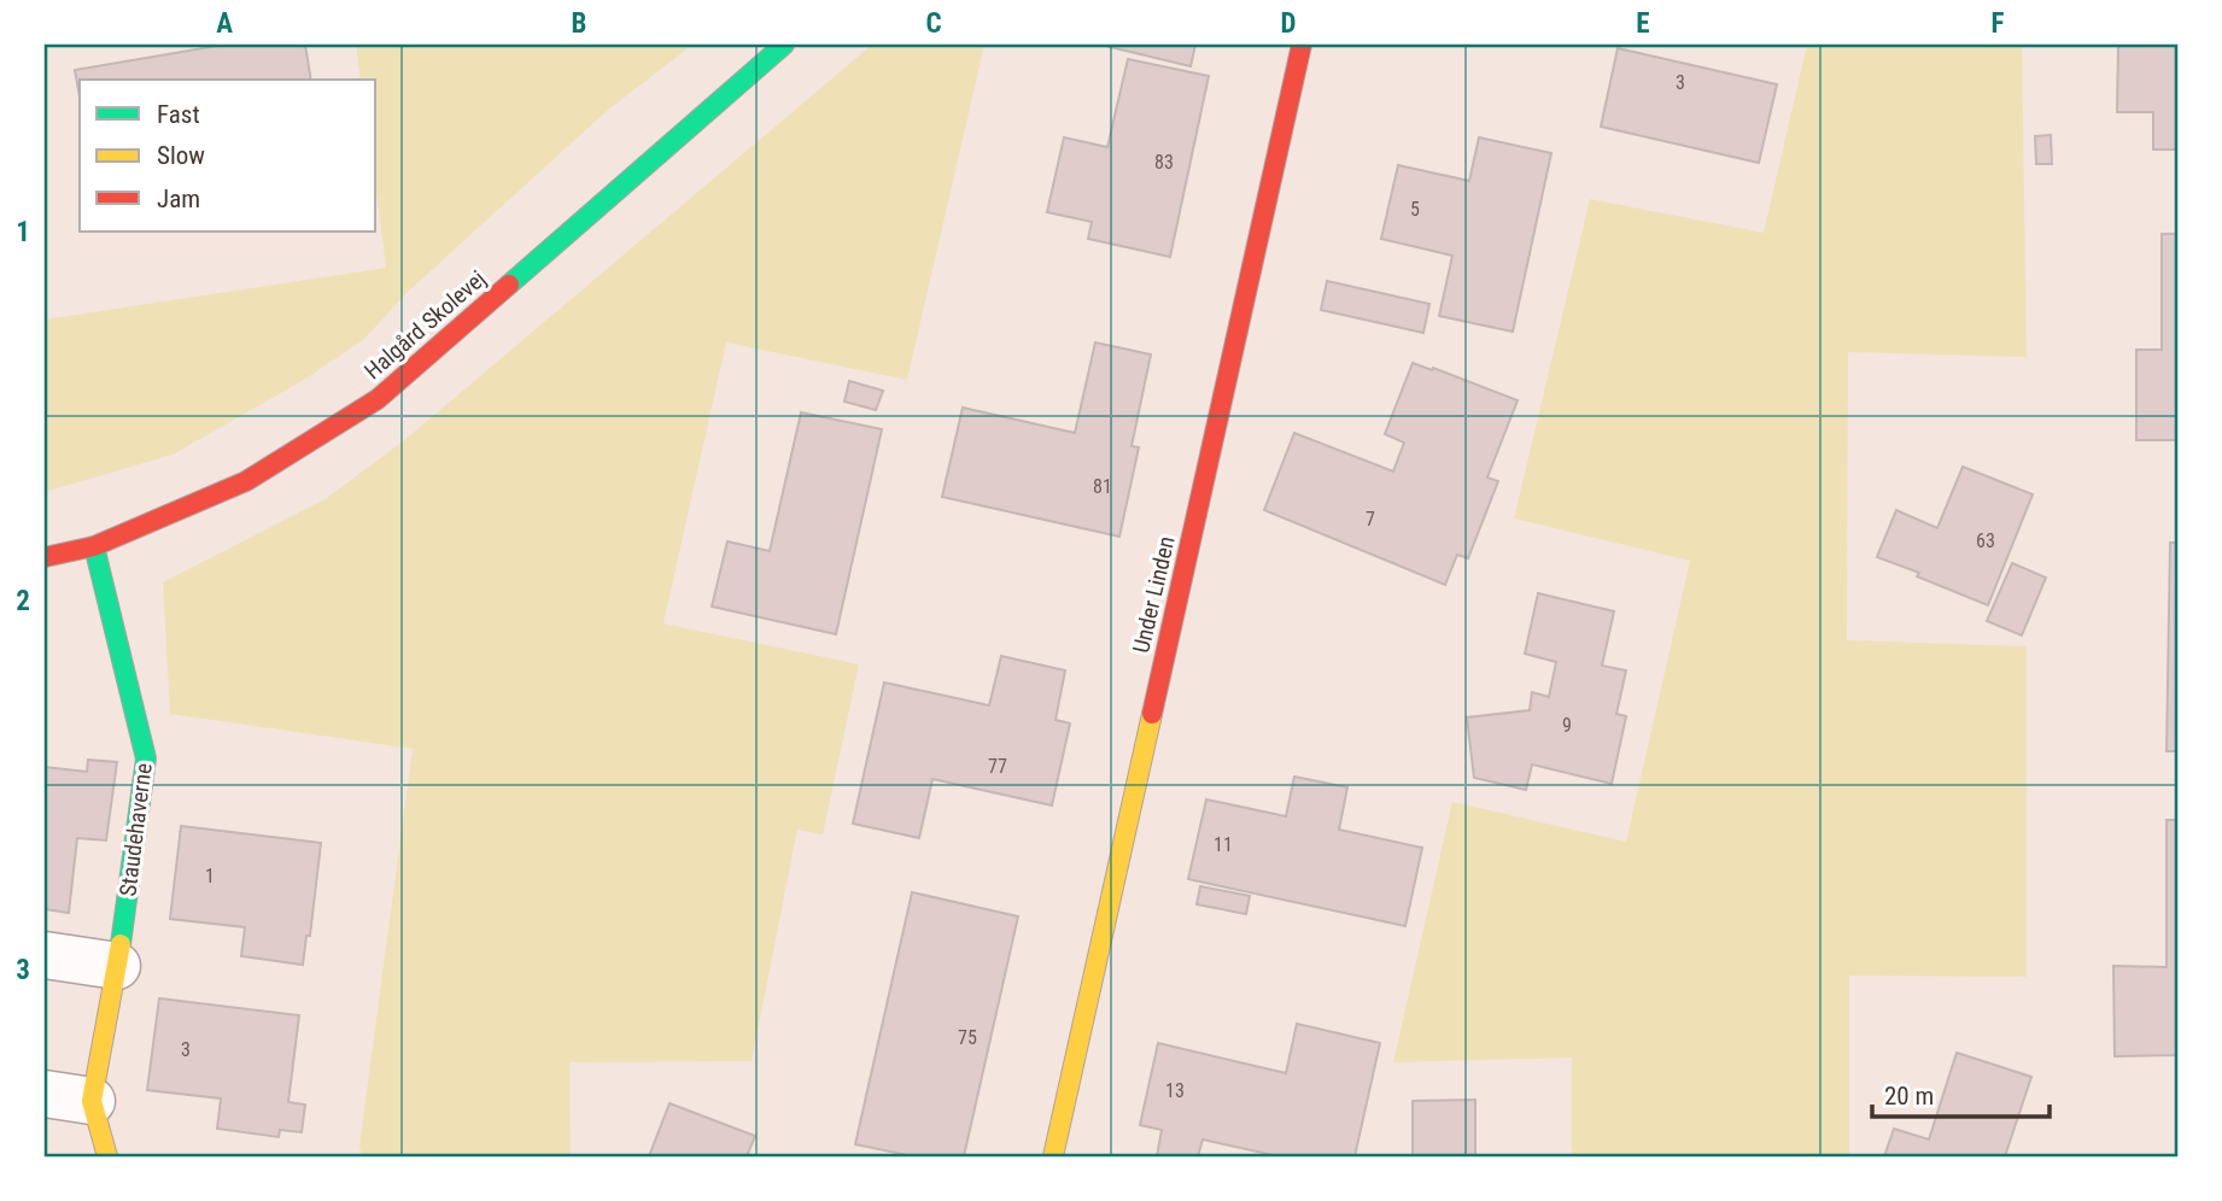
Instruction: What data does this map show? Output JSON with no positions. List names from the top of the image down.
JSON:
{
  "streets": {
    "street": ["Halgård Skolevej", "Under Linden", "Staudehaverne"]
  },
  "crossings": [
    ["Halgård Skolevej", "Staudehaverne"]
  ],
  "house_numbers": [
    "3",
    "83",
    "5",
    "81",
    "7",
    "63",
    "9",
    "77",
    "11",
    "1",
    "75",
    "3",
    "13"
  ],
  "legend": ["Fast", "Slow", "Jam"],
  "scale_bar": "20 m",
  "grid": {
    "columns": [
      "A",
      "B",
      "C",
      "D",
      "E",
      "F"
    ],
    "rows": ["1", "2", "3"]
  }
}
